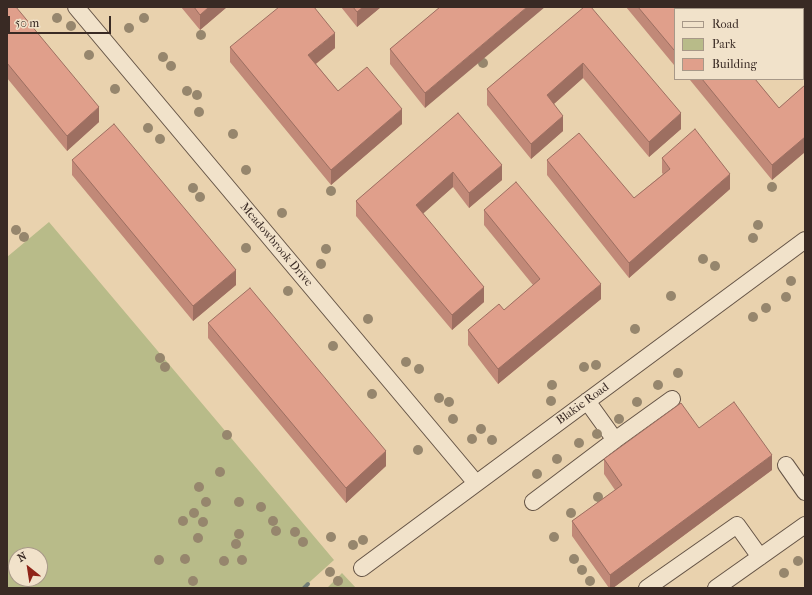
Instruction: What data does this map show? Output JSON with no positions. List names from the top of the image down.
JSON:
{
  "streets": {
    "street": ["Meadowbrook Drive", "Blakie Road"]
  },
  "crossings": [
    ["Meadowbrook Drive", "Blakie Road"]
  ],
  "legend": ["Road", "Park", "Building"],
  "scale_bar": "50 m",
  "north": "top left"
}
